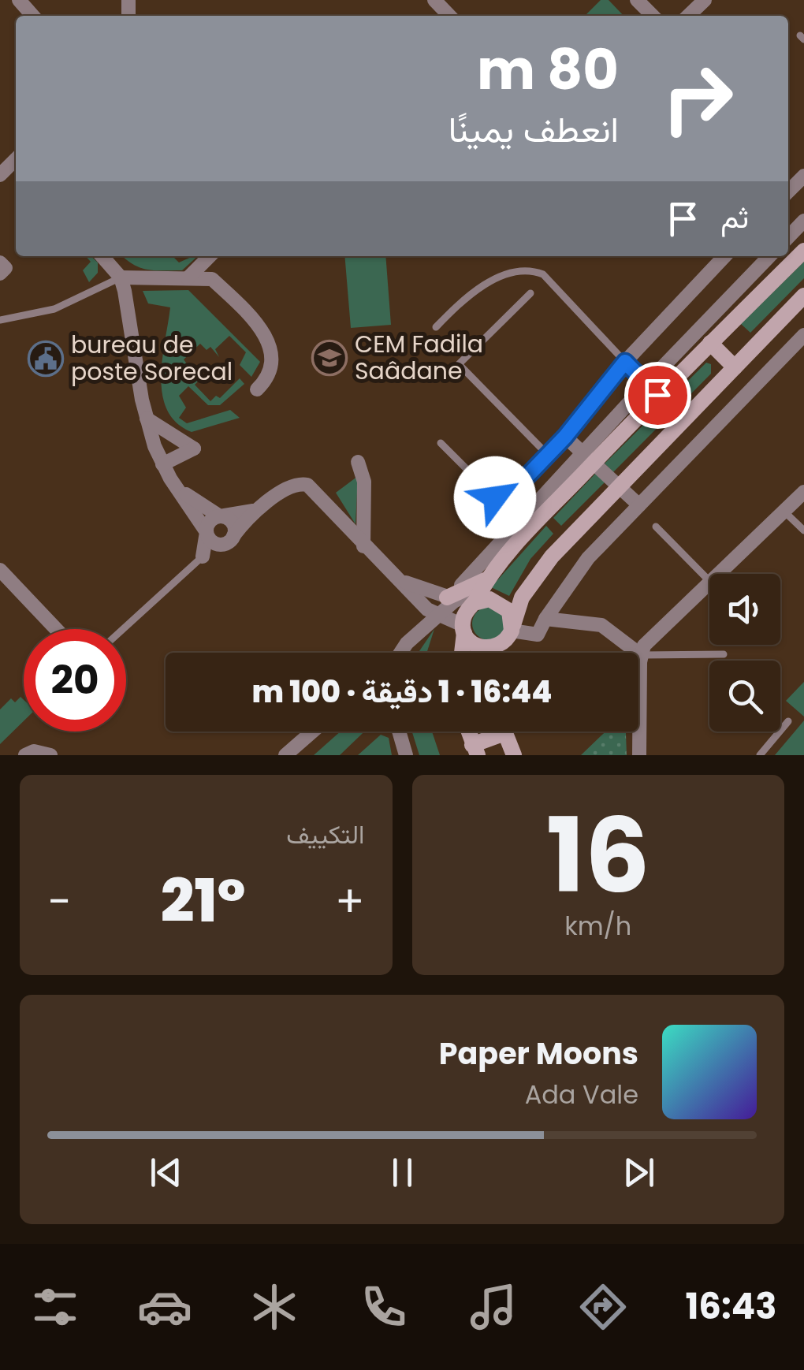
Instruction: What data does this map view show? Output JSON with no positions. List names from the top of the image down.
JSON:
{
  "places": {
    "school or university": ["CEM Fadila Saâdane"],
    "public building": ["bureau de poste Sorecal"]
  },
  "page": {
    "turn": ["80 m", "انعطف يمينًا"],
    "then": "ثم",
    "limit": "20",
    "trip": "16:44 · 1 دقيقة · 100 m",
    "tile": [
      ["16", "km/h"],
      "التكييف"
    ],
    "heat": ["−", "21°", "+"],
    "song": ["Paper Moons", "Ada Vale"],
    "tabs": "16:43"
  }
}
